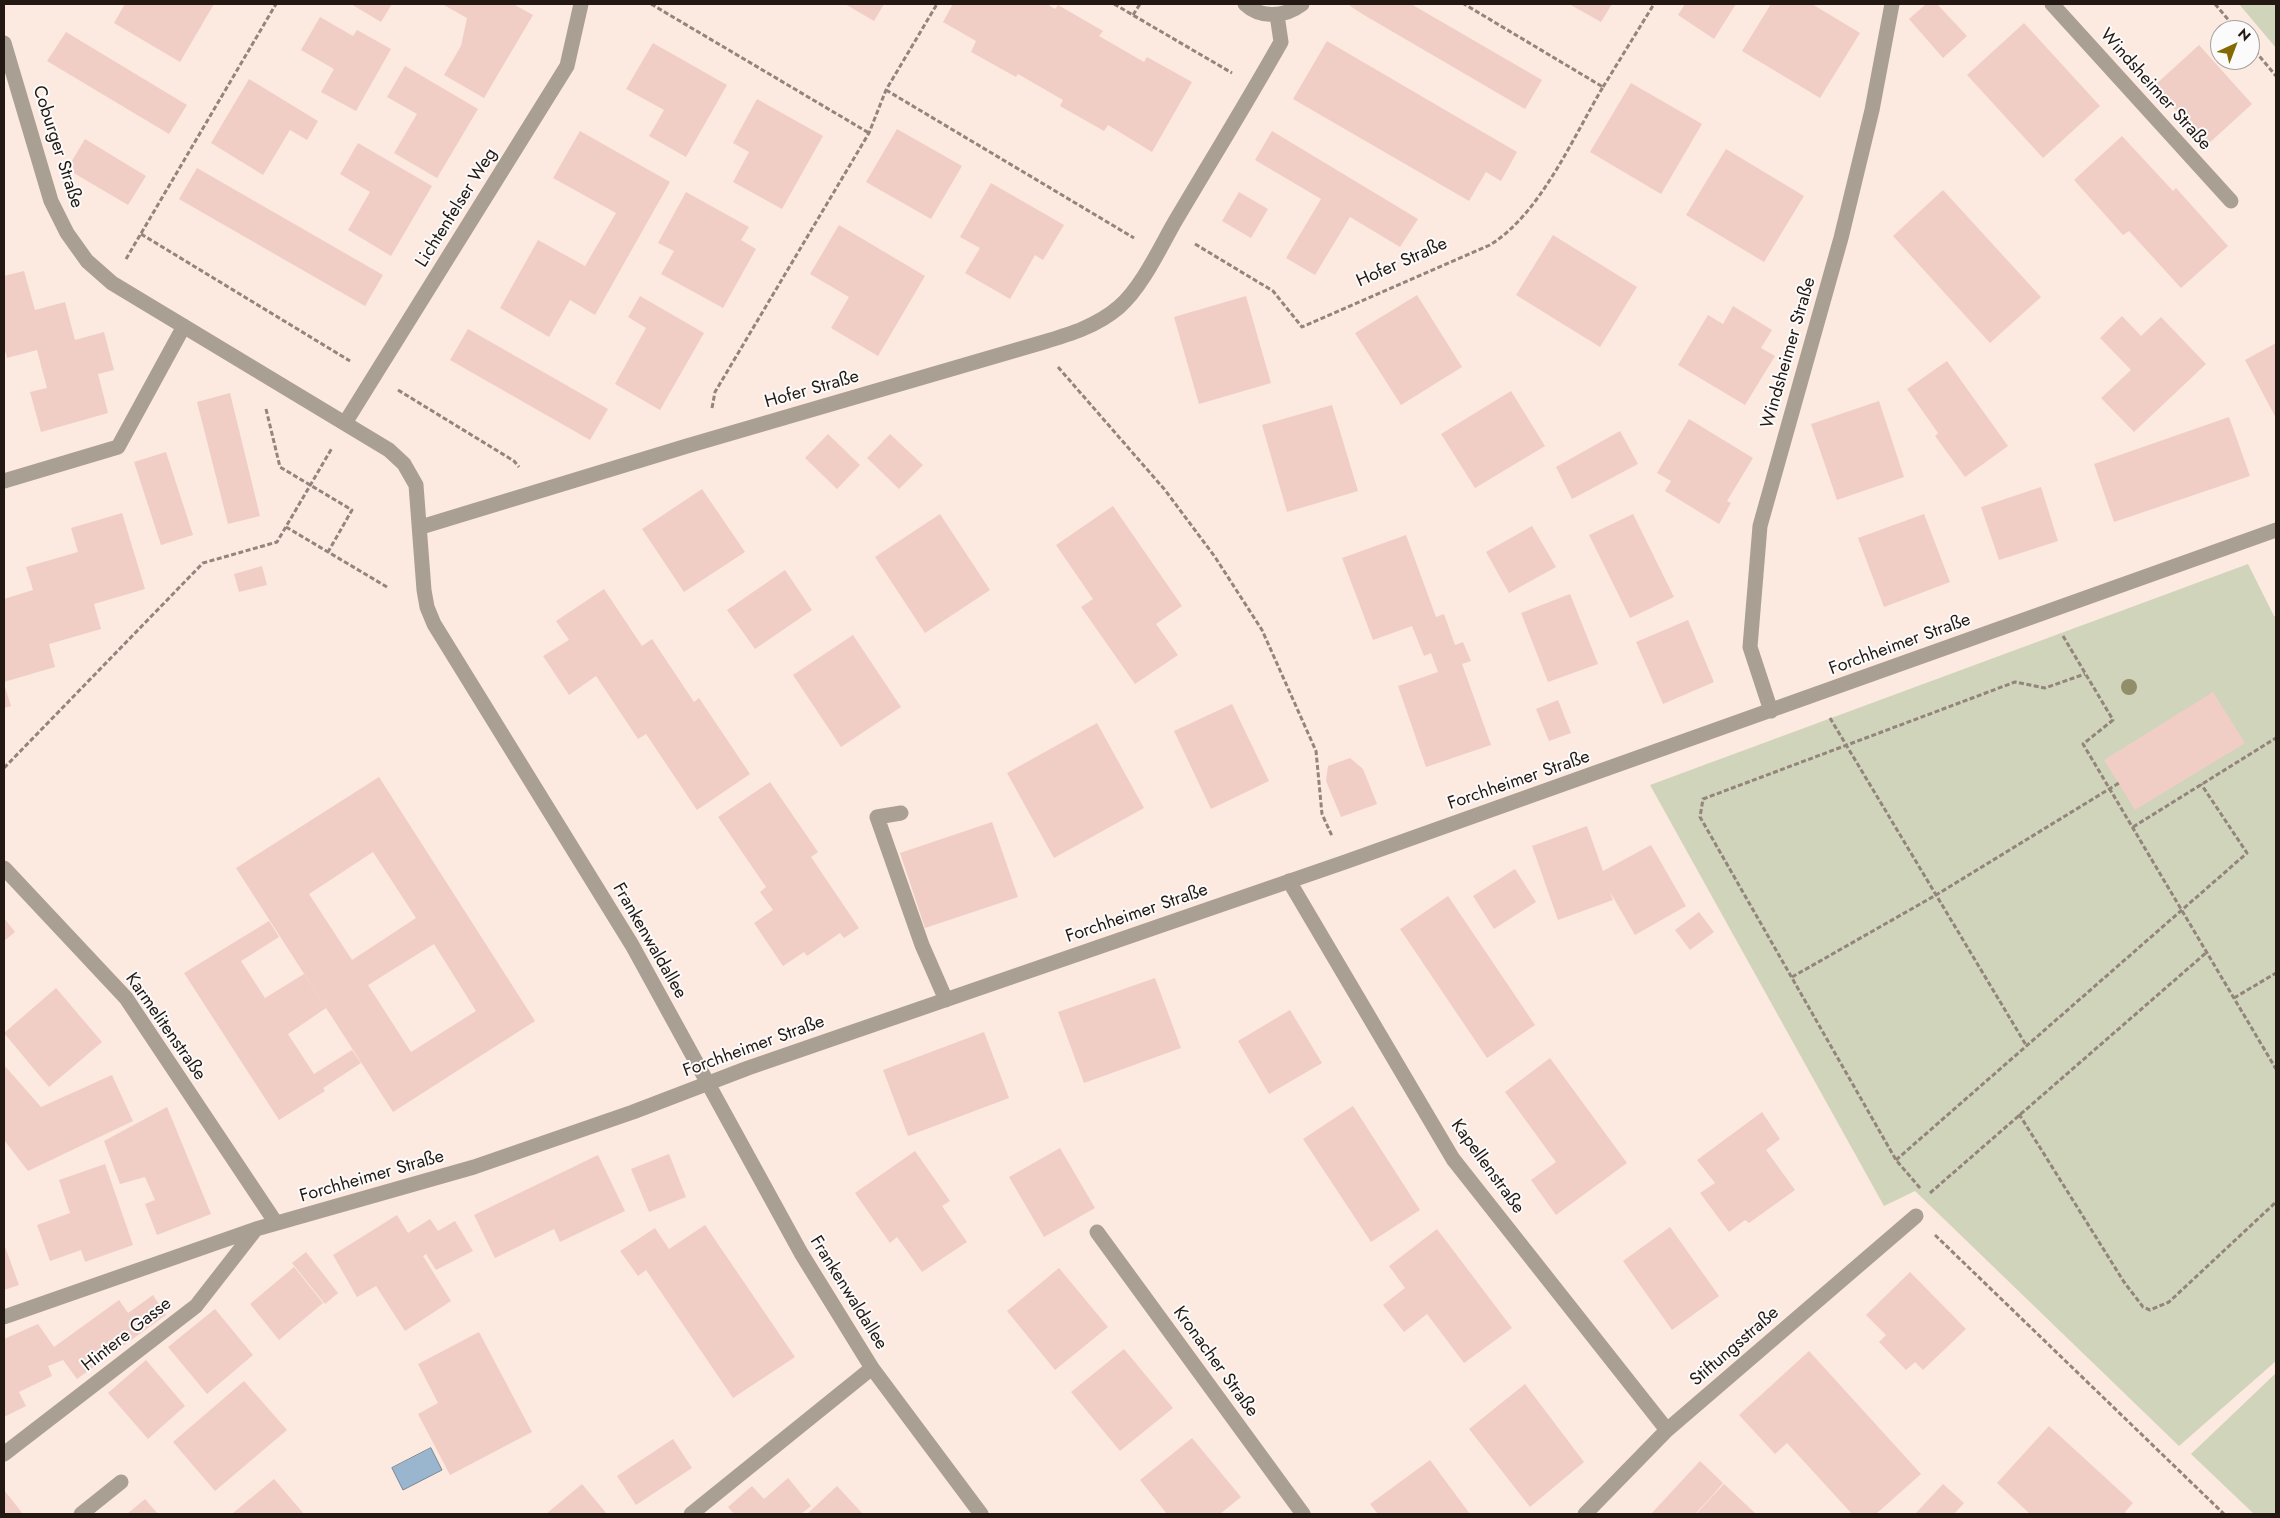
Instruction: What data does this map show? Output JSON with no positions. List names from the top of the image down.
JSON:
{
  "streets": {
    "street": [
      "Windsheimer Straße",
      "Coburger Straße",
      "Lichtenfelser Weg",
      "Hofer Straße",
      "Forchheimer Straße",
      "Frankenwaldallee",
      "Karmelitenstraße",
      "Kapellenstraße",
      "Hintere Gasse",
      "Stiftungsstraße",
      "Kronacher Straße"
    ]
  },
  "crossings": [
    ["Windsheimer Straße", "Forchheimer Straße"],
    ["Coburger Straße", "Lichtenfelser Weg"],
    ["Coburger Straße", "Hofer Straße"],
    ["Coburger Straße", "Frankenwaldallee"],
    ["Hofer Straße", "Frankenwaldallee"],
    ["Forchheimer Straße", "Frankenwaldallee"],
    ["Forchheimer Straße", "Karmelitenstraße"],
    ["Forchheimer Straße", "Kapellenstraße"],
    ["Forchheimer Straße", "Hintere Gasse"],
    ["Kapellenstraße", "Stiftungsstraße"]
  ],
  "north": "top right"
}
